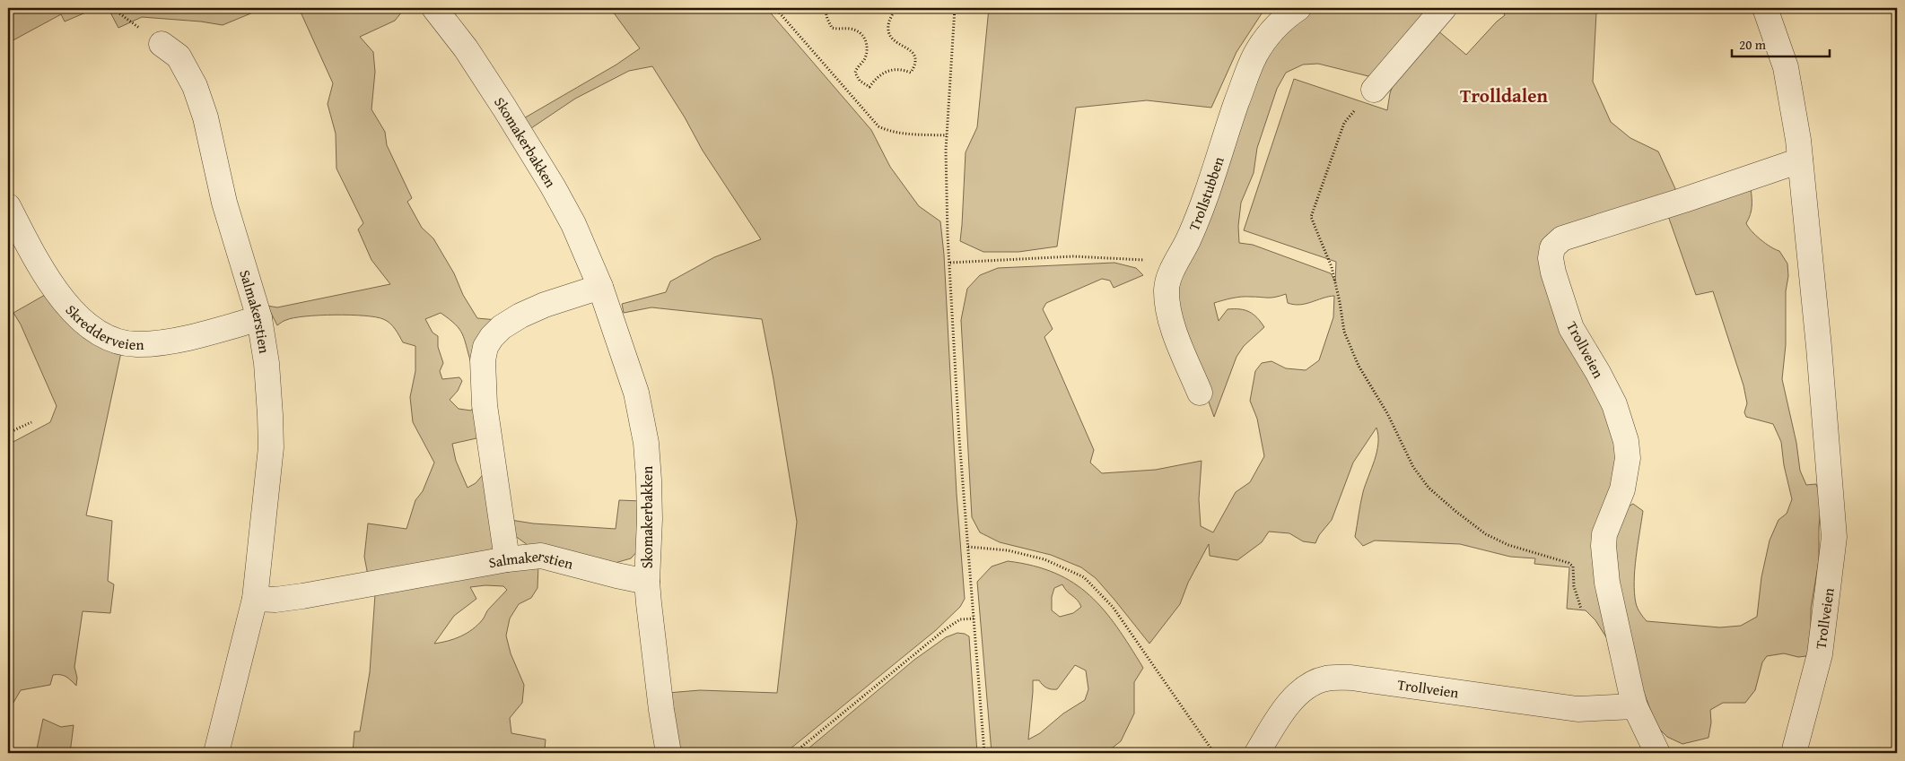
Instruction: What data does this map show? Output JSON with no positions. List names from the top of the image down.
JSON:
{
  "streets": {
    "lane": [
      "Skomakerbakken",
      "Trollstubben",
      "Salmakerstien",
      "Skredderveien",
      "Trollveien"
    ]
  },
  "crossings": [
    ["Skomakerbakken", "Salmakerstien"],
    ["Salmakerstien", "Skredderveien"]
  ],
  "districts": ["Trolldalen"],
  "scale_bar": "20 m"
}
